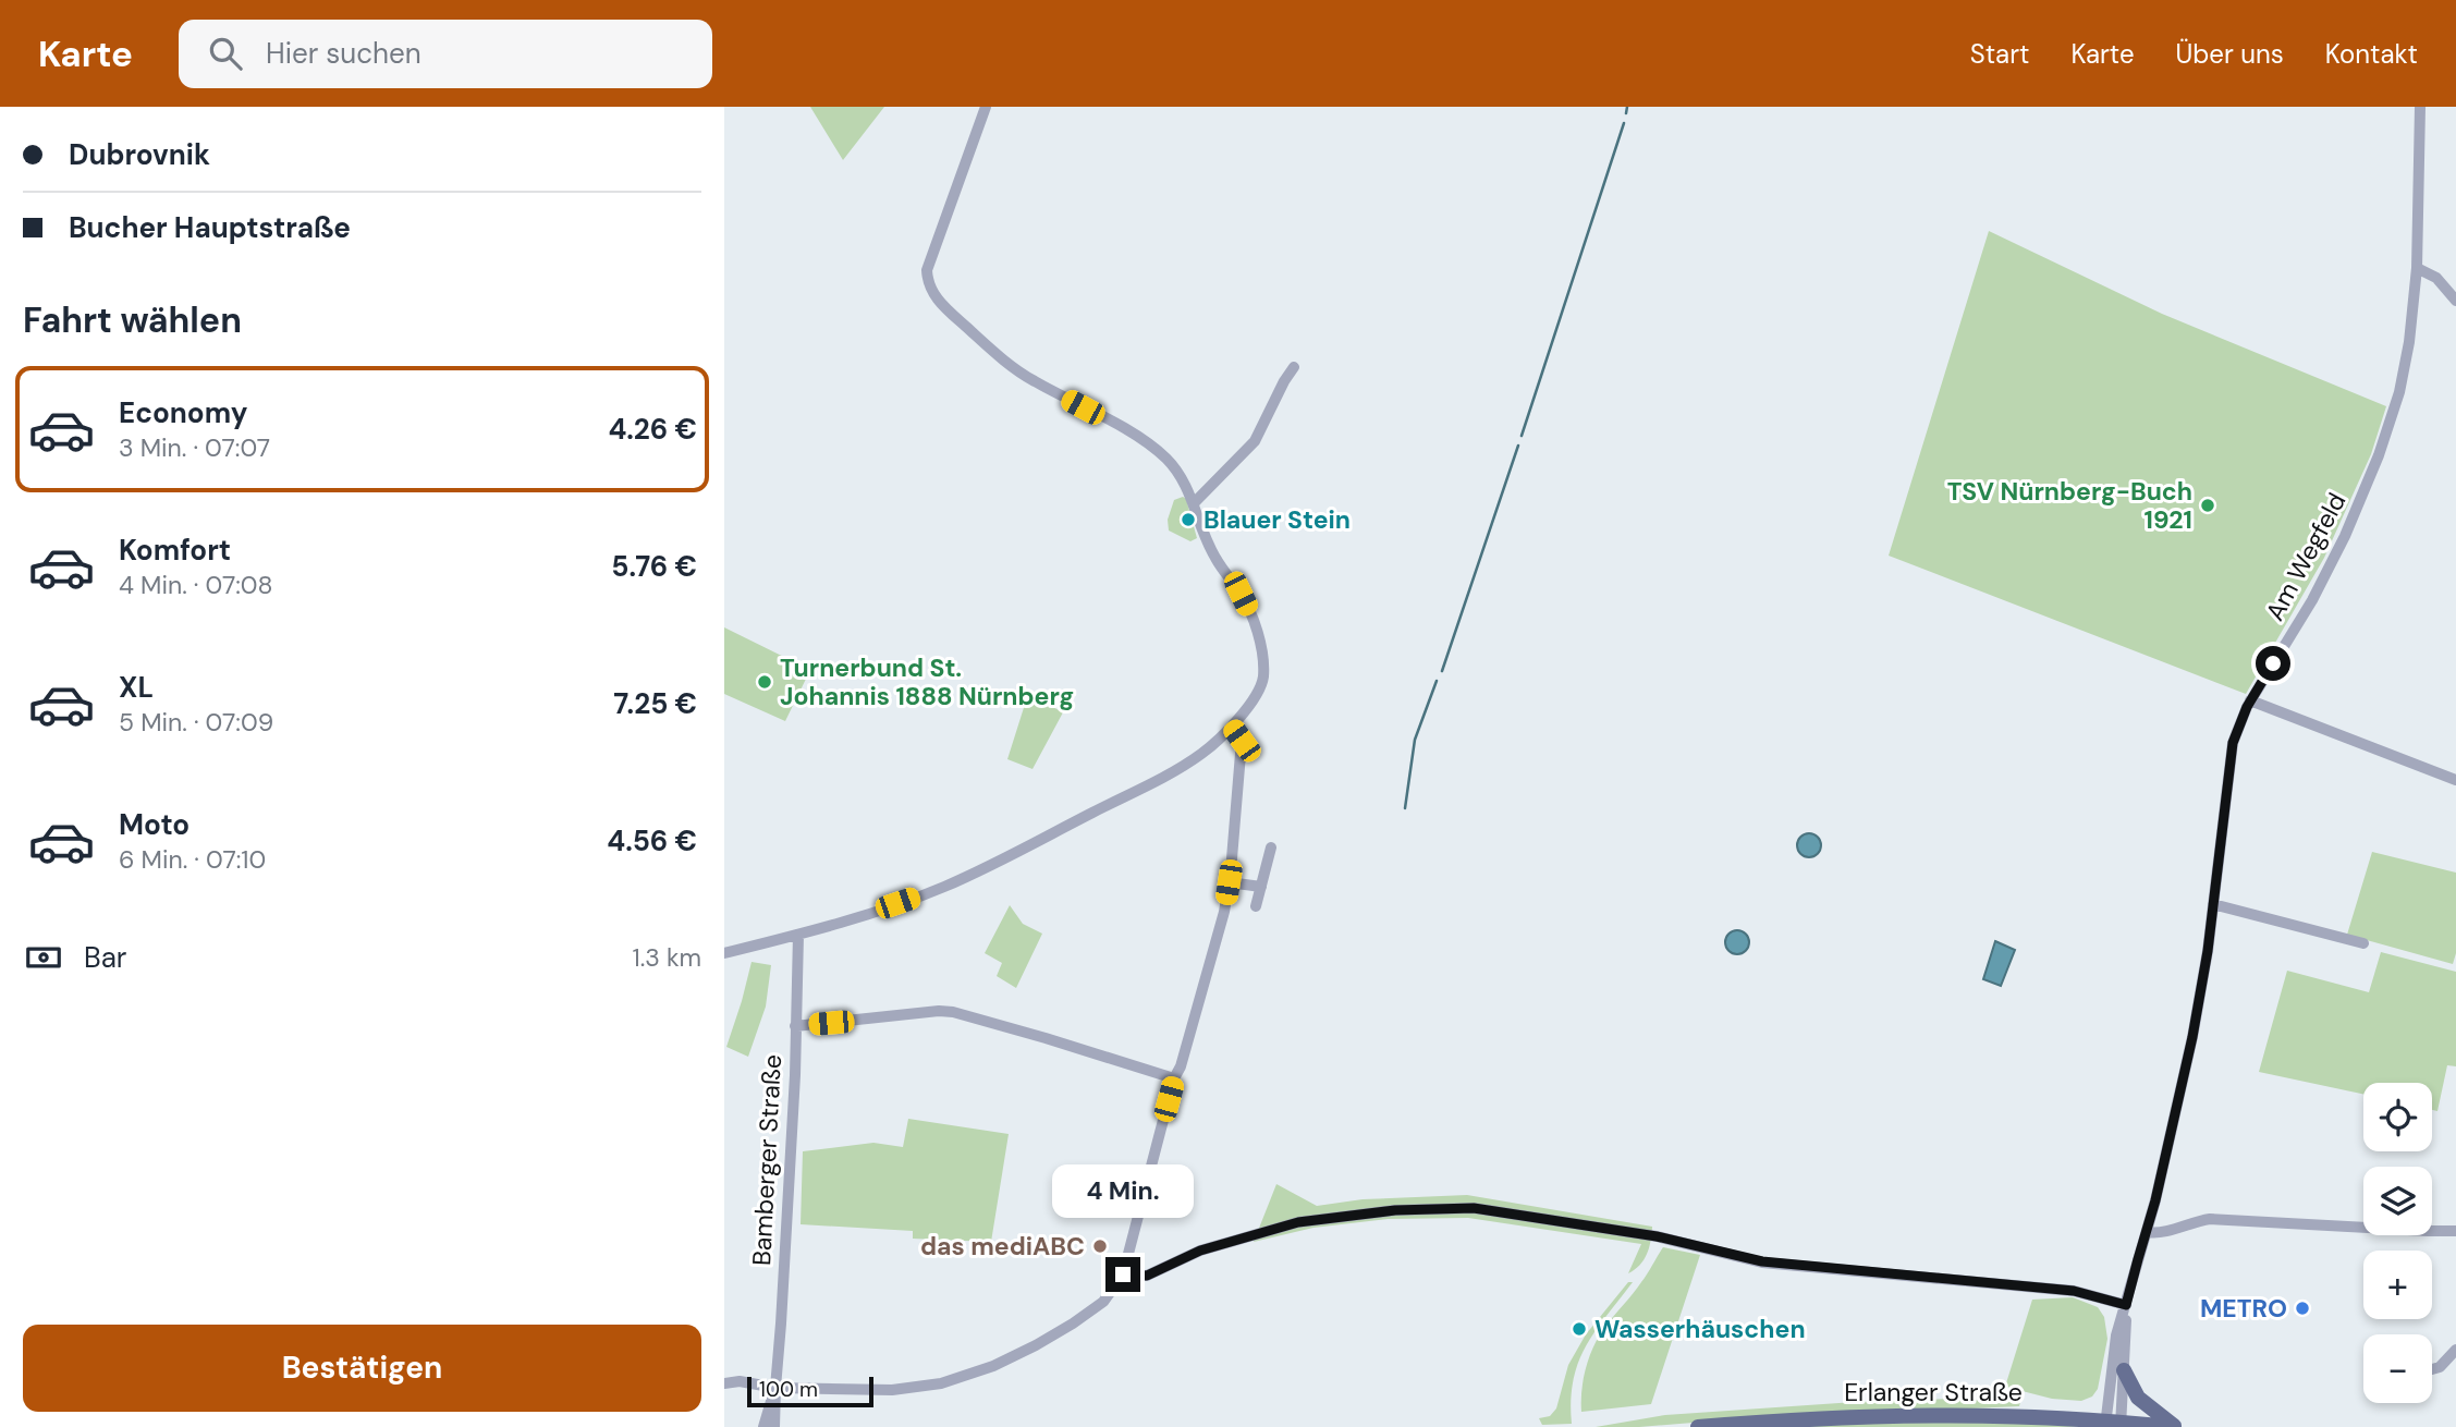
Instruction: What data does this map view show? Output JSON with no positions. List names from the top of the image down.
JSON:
{
  "streets": {
    "main road": ["Erlanger Straße"],
    "street": ["Am Wegfeld", "Bamberger Straße"]
  },
  "crossings": [
    ["Am Wegfeld", "Erlanger Straße"]
  ],
  "places": [
    "TSV Nürnberg-Buch 1921",
    "Blauer Stein",
    "Turnerbund St. Johannis 1888 Nürnberg",
    "das mediABC",
    "METRO",
    "Wasserhäuschen"
  ],
  "scale_bar": "100 m",
  "page": {
    "header": "Karte",
    "search": "Hier suchen",
    "nav": [
      "Start",
      "Karte",
      "Über uns",
      "Kontakt"
    ],
    "banner": ["Dubrovnik", "Bucher Hauptstraße"],
    "heading": "Fahrt wählen",
    "list": [
      {
        "name": "Economy",
        "note": "3 Min. · 07:07",
        "value": "4.26 €"
      },
      {
        "name": "Komfort",
        "note": "4 Min. · 07:08",
        "value": "5.76 €"
      },
      {
        "name": "XL",
        "note": "5 Min. · 07:09",
        "value": "7.25 €"
      },
      {
        "name": "Moto",
        "note": "6 Min. · 07:10",
        "value": "4.56 €"
      }
    ],
    "pay": ["Bar", "1.3 km"],
    "map_buttons": ["+", "−"],
    "bubble": "4 Min.",
    "buttons": "Bestätigen",
    "scale": "100 m"
  }
}
